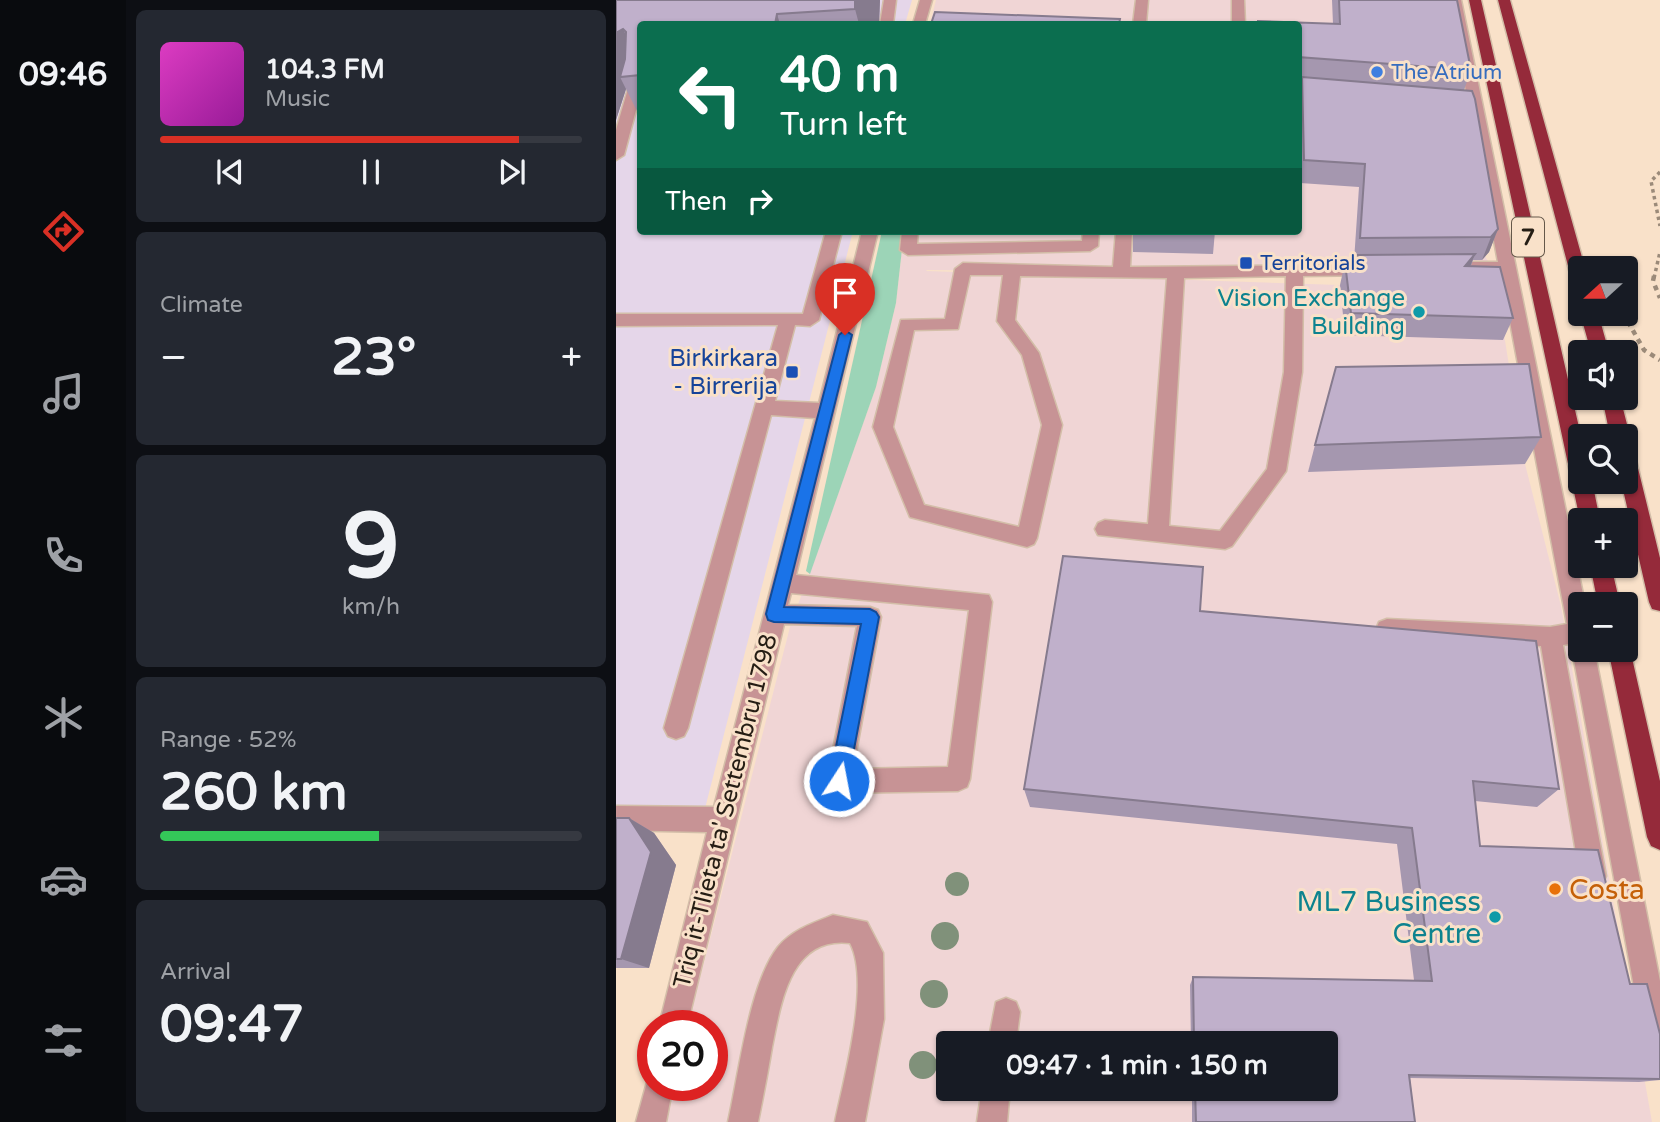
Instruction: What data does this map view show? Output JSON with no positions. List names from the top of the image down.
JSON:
{
  "streets": {
    "highway": ["7"],
    "street": ["Triq it-Tlieta ta' Settembru 1798"]
  },
  "places": {
    "other": [
      "The Atrium",
      "Vision Exchange Building",
      "Costa",
      "ML7 Business Centre"
    ],
    "transit": ["Territorials", "Birkirkara - Birrerija"]
  },
  "north": "left",
  "page": {
    "tabs": "09:46",
    "turn": ["40 m", "Turn left"],
    "song": ["104.3 FM", "Music"],
    "then": "Then",
    "tile": [
      "Climate",
      ["9", "km/h"],
      ["Range · 52%", "260 km"],
      ["Arrival", "09:47"]
    ],
    "map_buttons": ["+", "−"],
    "heat": ["−", "23°", "+"],
    "limit": "20",
    "trip": "09:47 · 1 min · 150 m"
  }
}
